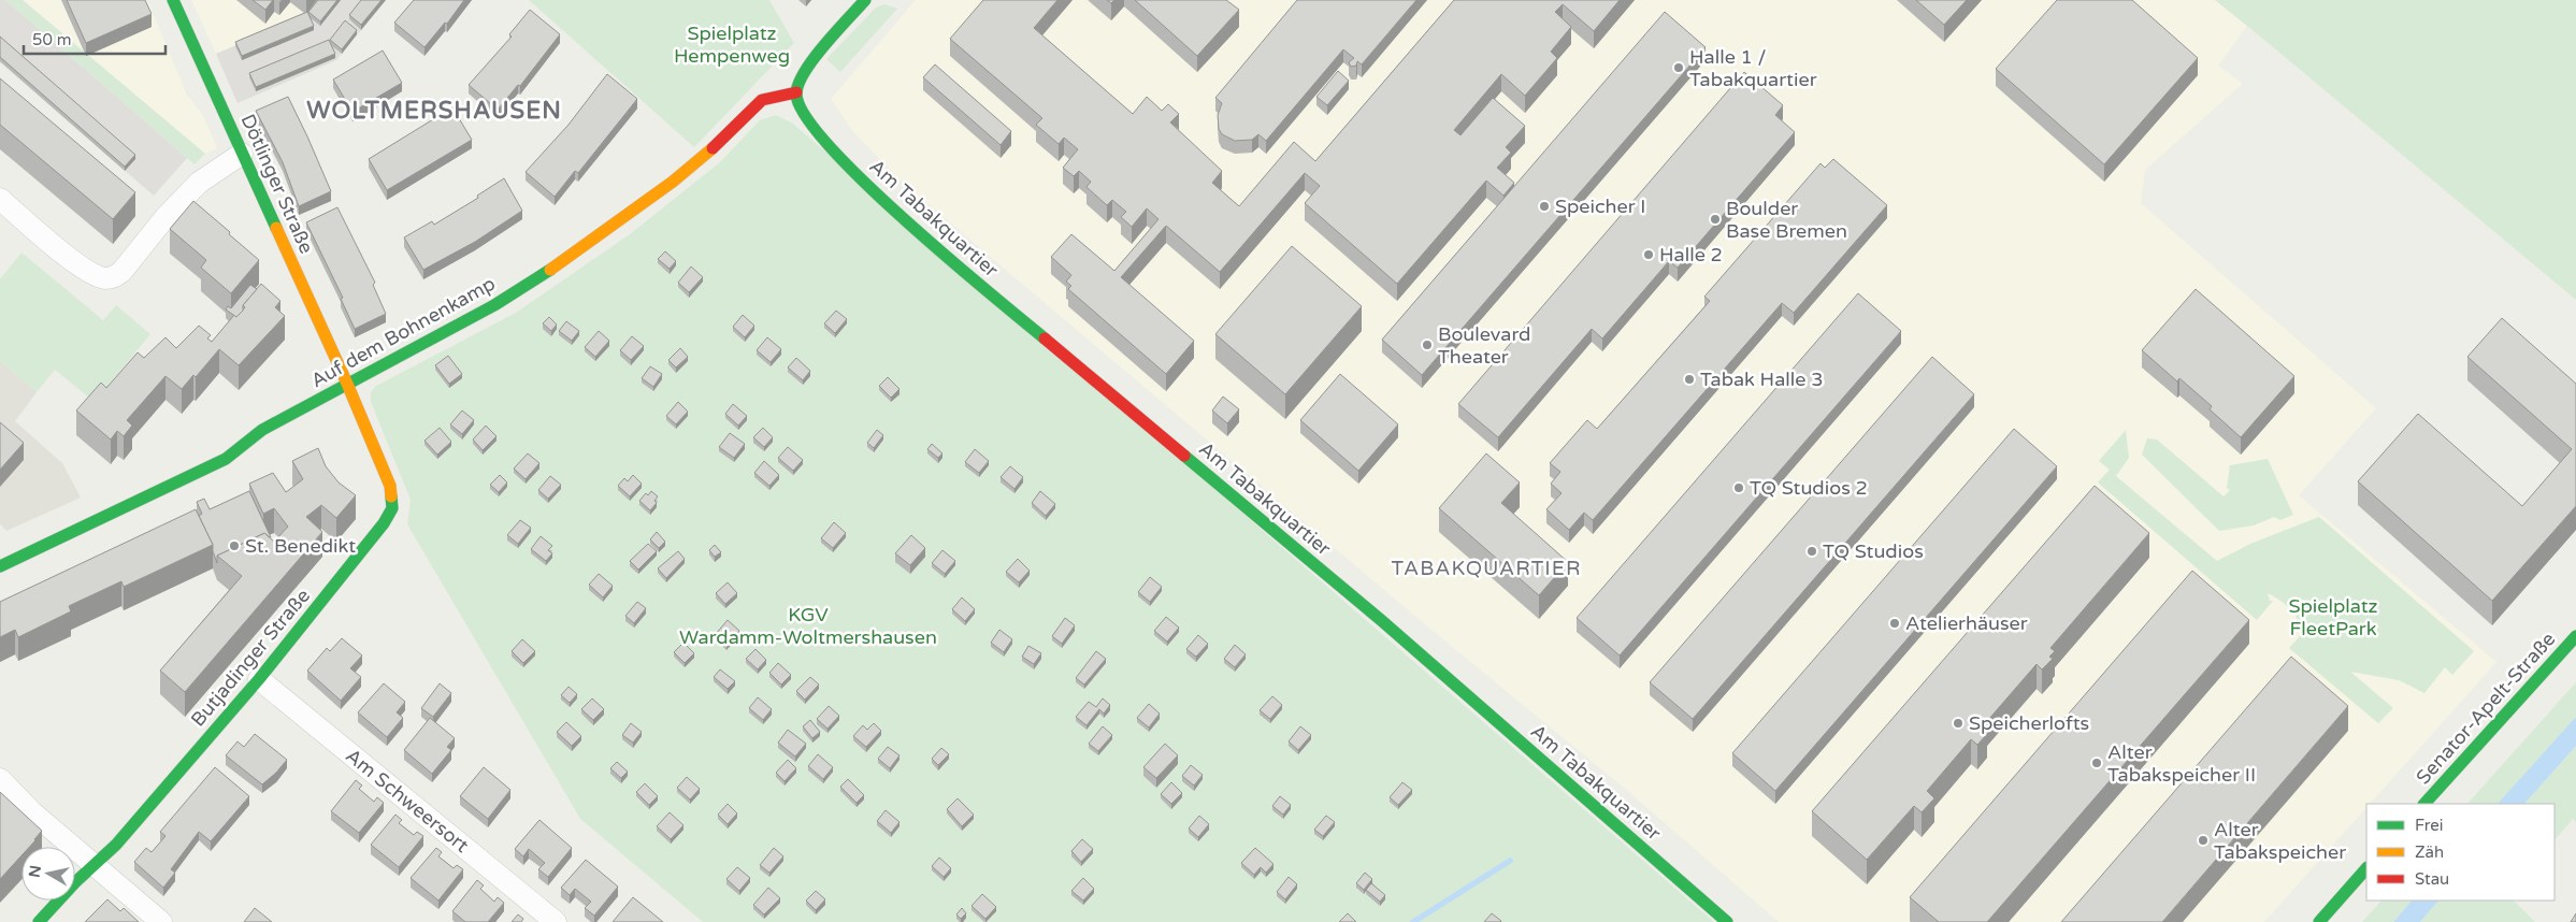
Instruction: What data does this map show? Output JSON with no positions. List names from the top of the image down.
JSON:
{
  "streets": {
    "street": [
      "Dötlinger Straße",
      "Am Tabakquartier",
      "Auf dem Bohnenkamp",
      "Butjadinger Straße",
      "Senator-Apelt-Straße",
      "Am Schweersort"
    ]
  },
  "crossings": [
    ["Dötlinger Straße", "Auf dem Bohnenkamp"],
    ["Dötlinger Straße", "Butjadinger Straße"],
    ["Am Tabakquartier", "Auf dem Bohnenkamp"],
    ["Auf dem Bohnenkamp", "Butjadinger Straße"],
    ["Butjadinger Straße", "Am Schweersort"]
  ],
  "districts": ["WOLTMERSHAUSEN", "TABAKQUARTIER"],
  "parks": ["Spielplatz Hempenweg", "Spielplatz FleetPark", "KGV Wardamm-Woltmershausen"],
  "places": [
    "Halle 1 / Tabakquartier",
    "Speicher I",
    "Boulder Base Bremen",
    "Halle 2",
    "Boulevard Theater",
    "Tabak Halle 3",
    "TQ Studios 2",
    "St. Benedikt",
    "TQ Studios",
    "Atelierhäuser",
    "Speicherlofts",
    "Alter Tabakspeicher II",
    "Alter Tabakspeicher"
  ],
  "legend": ["Frei", "Zäh", "Stau"],
  "scale_bar": "50 m",
  "north": "left"
}
